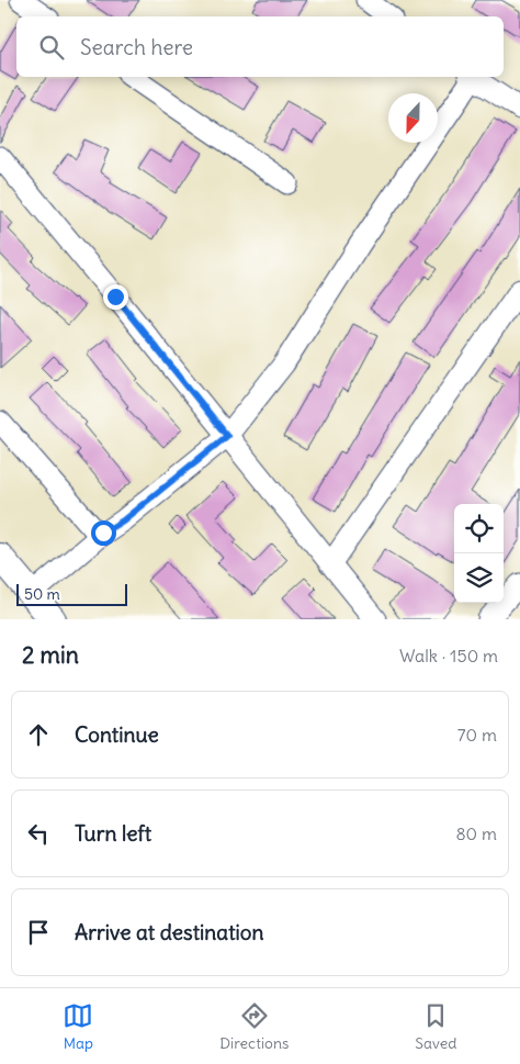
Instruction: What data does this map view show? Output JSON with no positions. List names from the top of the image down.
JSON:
{
  "scale_bar": "50 m",
  "north": "bottom",
  "page": {
    "search": "Search here",
    "scale": "50 m",
    "heading": ["2 min", "Walk · 150 m"],
    "list": [
      ["Continue", "70 m"],
      ["Turn left", "80 m"],
      "Arrive at destination"
    ],
    "nav": ["Map", "Directions", "Saved"]
  }
}
